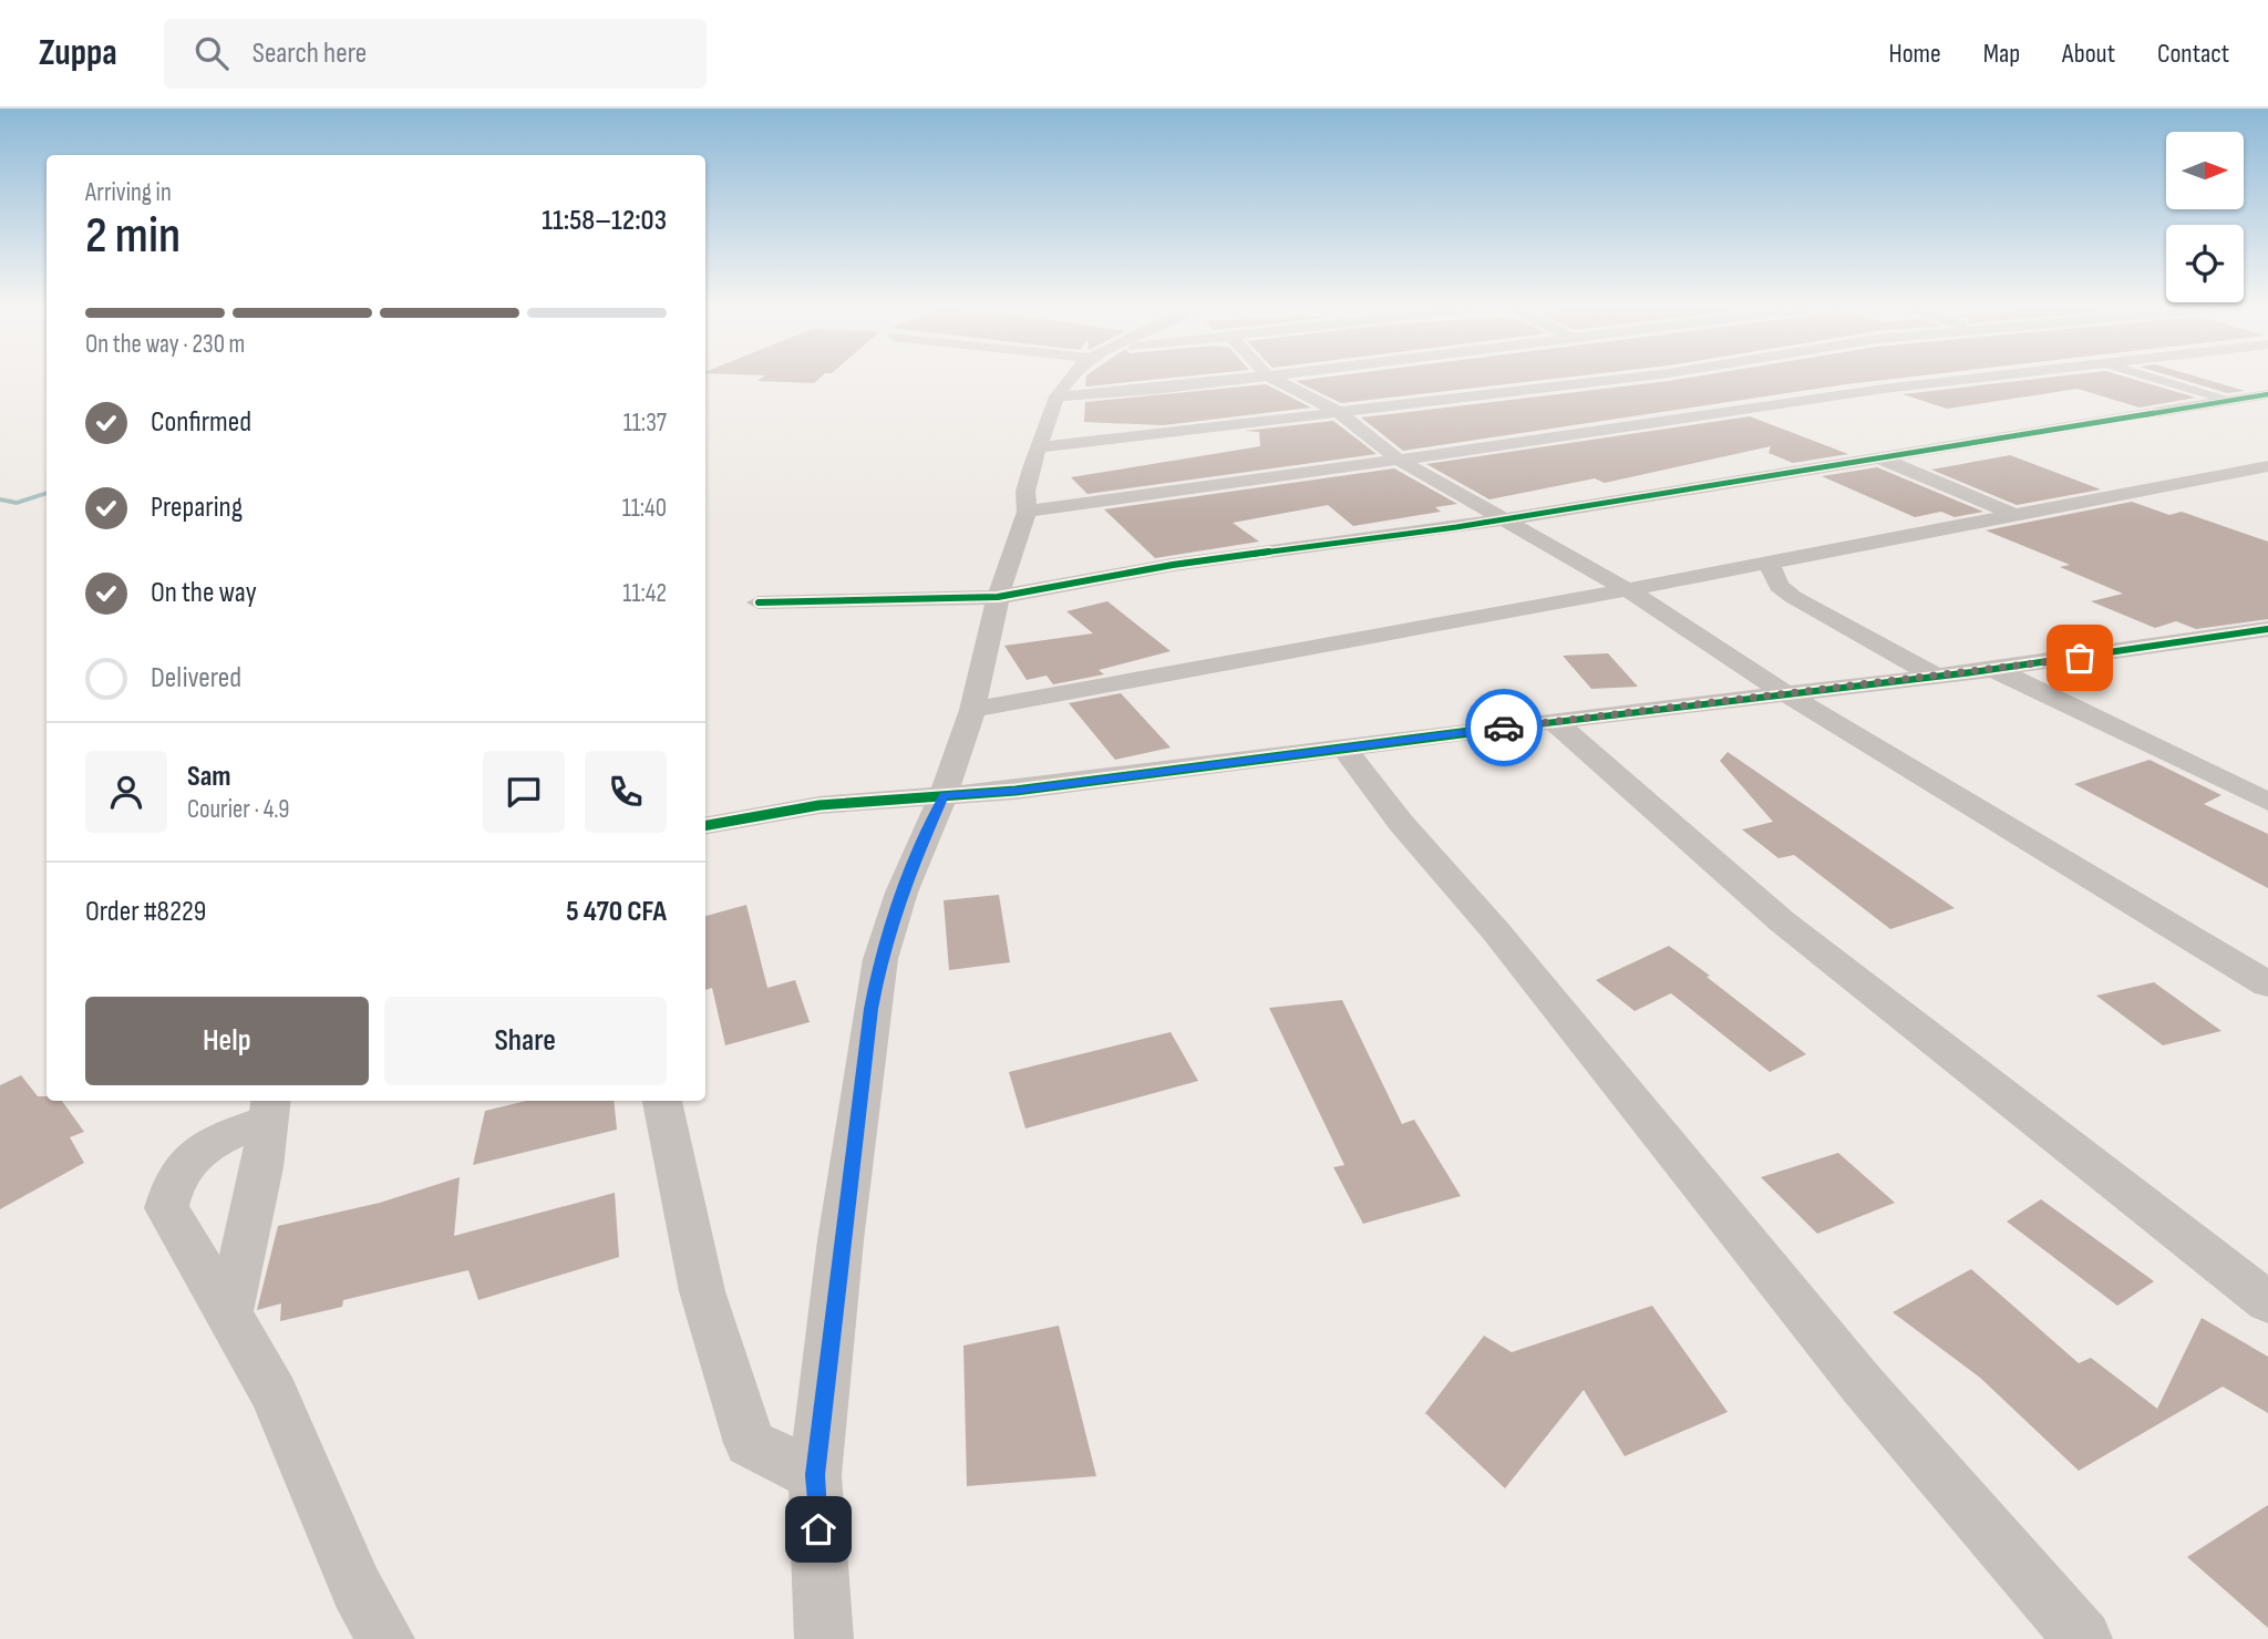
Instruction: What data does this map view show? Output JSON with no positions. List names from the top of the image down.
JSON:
{
  "north": "right",
  "page": {
    "header": "Zuppa",
    "search": "Search here",
    "nav": [
      "Home",
      "Map",
      "About",
      "Contact"
    ],
    "heading": ["2 min", "Arriving in", "11:58–12:03"],
    "panel": [
      "Sam",
      "Courier · 4.9",
      "Order #8229",
      "5 470 CFA"
    ],
    "bar": "On the way · 230 m",
    "list": [
      ["Confirmed", "11:37"],
      ["Preparing", "11:40"],
      ["On the way", "11:42"],
      "Delivered"
    ],
    "buttons": ["Help", "Share"]
  }
}
